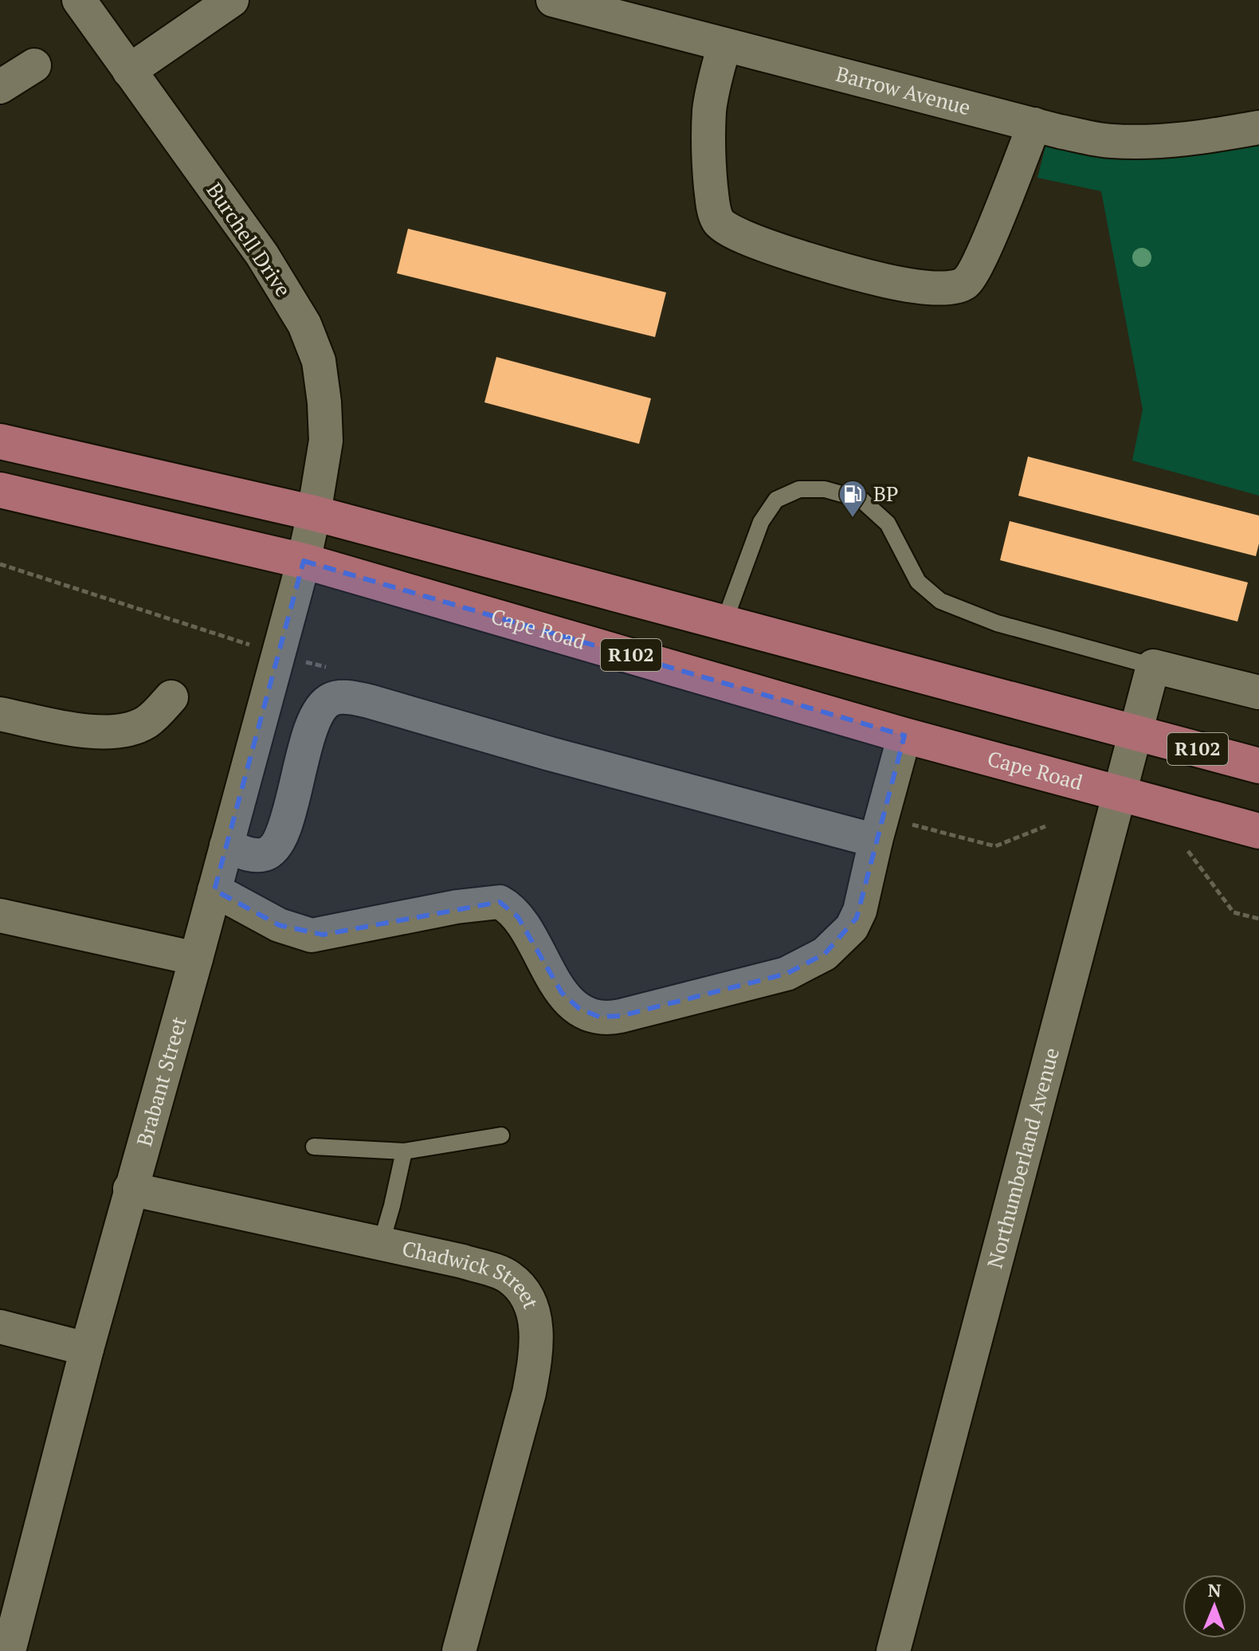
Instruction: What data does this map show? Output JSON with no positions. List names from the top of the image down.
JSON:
{
  "streets": {
    "main road": ["Cape Road", "R102"],
    "street": [
      "Barrow Avenue",
      "Burchell Drive",
      "Brabant Street",
      "Northumberland Avenue",
      "Chadwick Street"
    ]
  },
  "crossings": [
    ["Burchell Drive", "R102"],
    ["Burchell Drive", "Brabant Street"],
    ["Cape Road", "Brabant Street"],
    ["Cape Road", "Northumberland Avenue"],
    ["R102", "Brabant Street"],
    ["R102", "Northumberland Avenue"],
    ["Brabant Street", "Chadwick Street"]
  ],
  "places": {
    "fuel station": ["BP"]
  },
  "north": "top"
}
